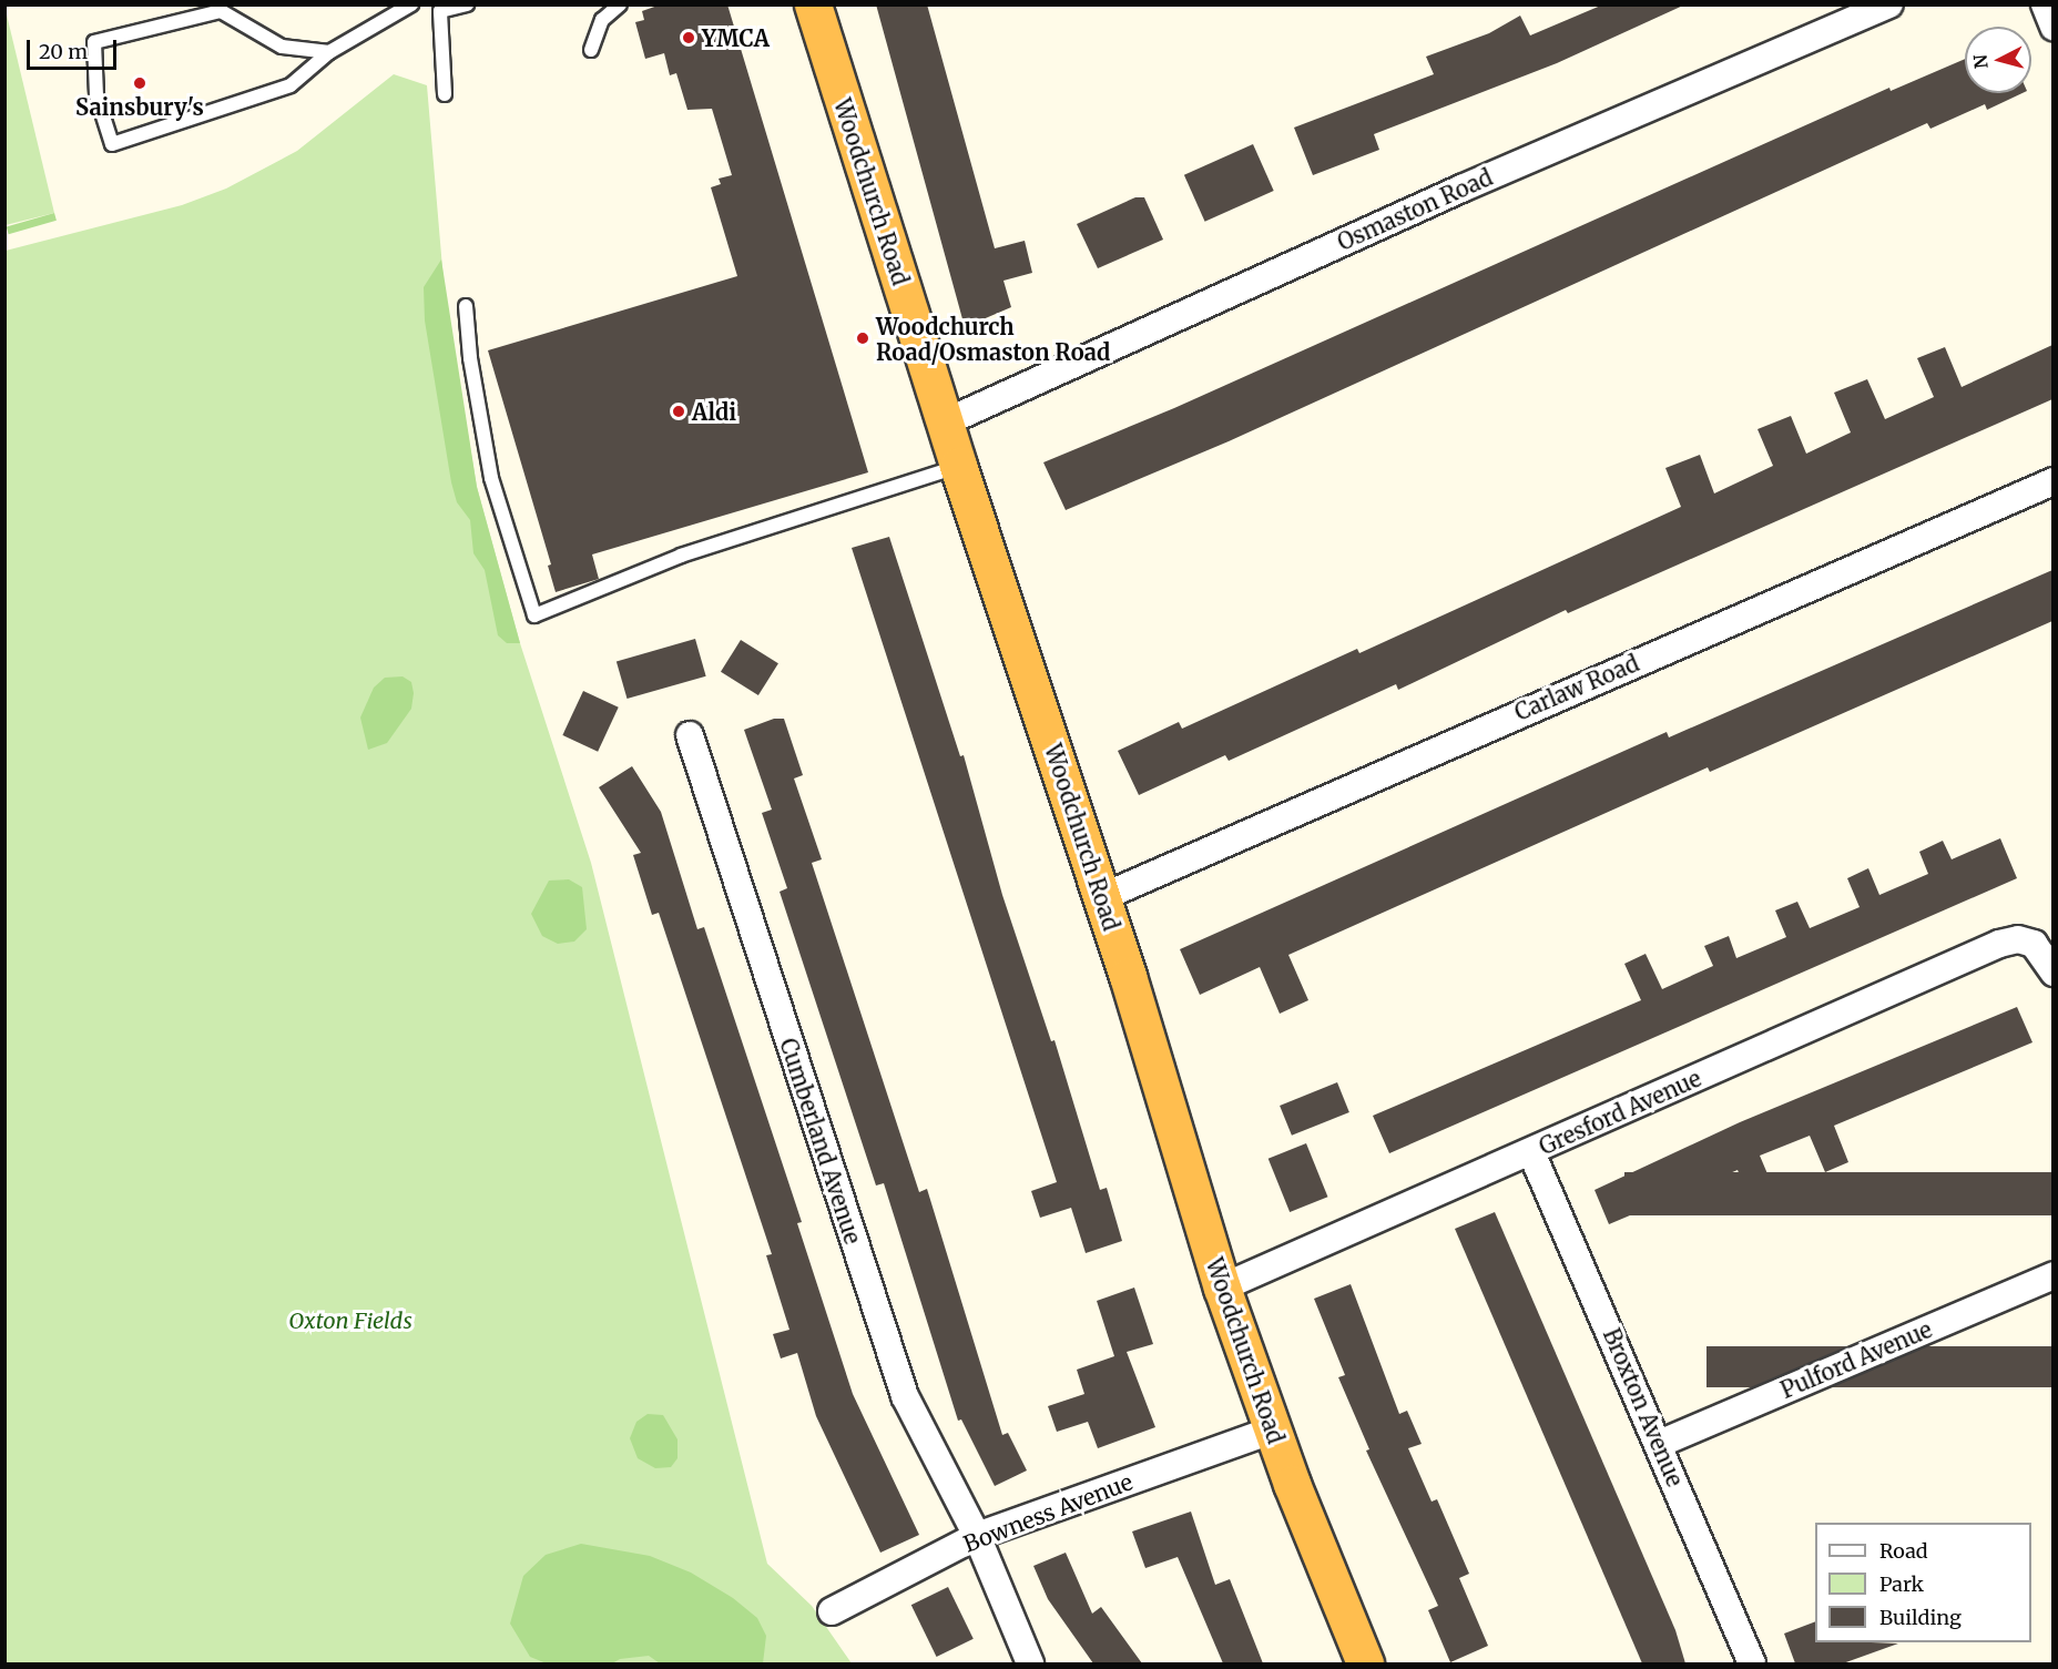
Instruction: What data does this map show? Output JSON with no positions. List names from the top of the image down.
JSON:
{
  "streets": {
    "highway": ["Woodchurch Road"],
    "street": [
      "Osmaston Road",
      "Carlaw Road",
      "Gresford Avenue",
      "Cumberland Avenue",
      "Pulford Avenue",
      "Broxton Avenue",
      "Bowness Avenue"
    ]
  },
  "crossings": [
    ["Woodchurch Road", "Osmaston Road"],
    ["Woodchurch Road", "Carlaw Road"],
    ["Woodchurch Road", "Gresford Avenue"],
    ["Woodchurch Road", "Bowness Avenue"],
    ["Gresford Avenue", "Broxton Avenue"],
    ["Cumberland Avenue", "Bowness Avenue"],
    ["Pulford Avenue", "Broxton Avenue"]
  ],
  "parks": ["Oxton Fields"],
  "places": [
    "YMCA",
    "Sainsbury's",
    "Woodchurch Road/Osmaston Road",
    "Aldi"
  ],
  "legend": ["Road", "Park", "Building"],
  "scale_bar": "20 m",
  "north": "left"
}
